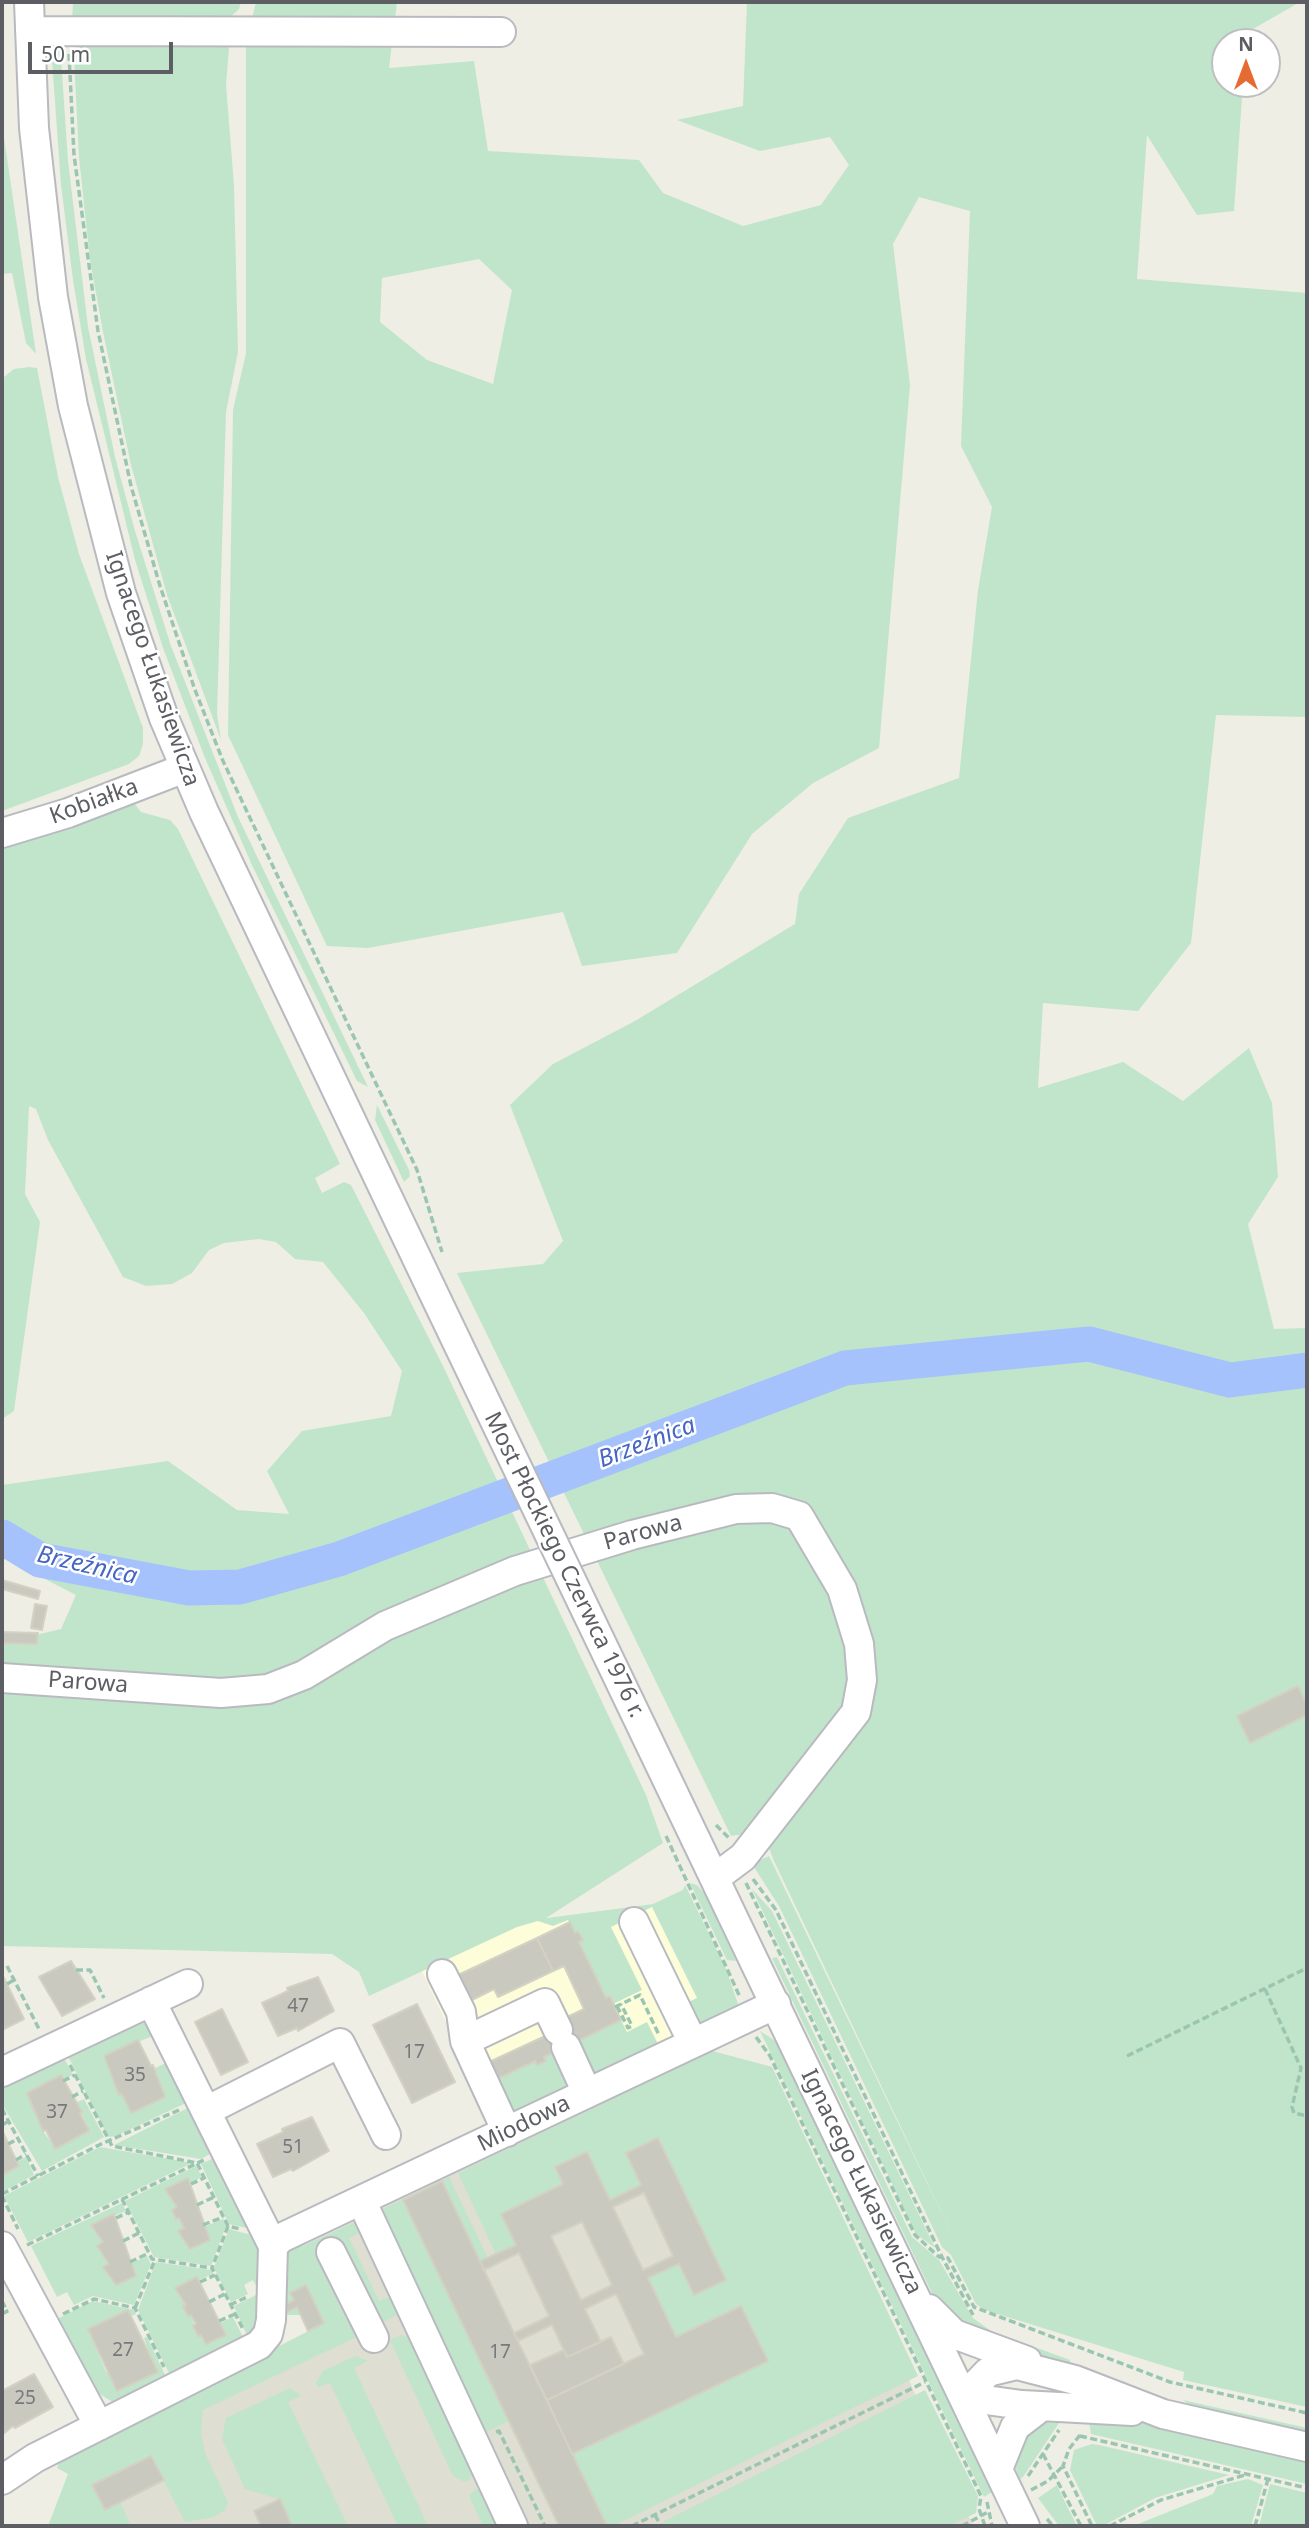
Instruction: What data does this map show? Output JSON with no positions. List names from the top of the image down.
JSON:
{
  "streets": {
    "street": [
      "Ignacego Łukasiewicza",
      "Kobiałka",
      "Parowa",
      "Most Płockiego Czerwca 1976 r.",
      "Miodowa"
    ]
  },
  "crossings": [
    ["Ignacego Łukasiewicza", "Kobiałka"],
    ["Ignacego Łukasiewicza", "Parowa"],
    ["Ignacego Łukasiewicza", "Most Płockiego Czerwca 1976 r."],
    ["Ignacego Łukasiewicza", "Miodowa"]
  ],
  "water": ["Brzeźnica"],
  "house_numbers": [
    "47",
    "17",
    "35",
    "37",
    "51",
    "27",
    "17",
    "25"
  ],
  "scale_bar": "50 m",
  "north": "top"
}
